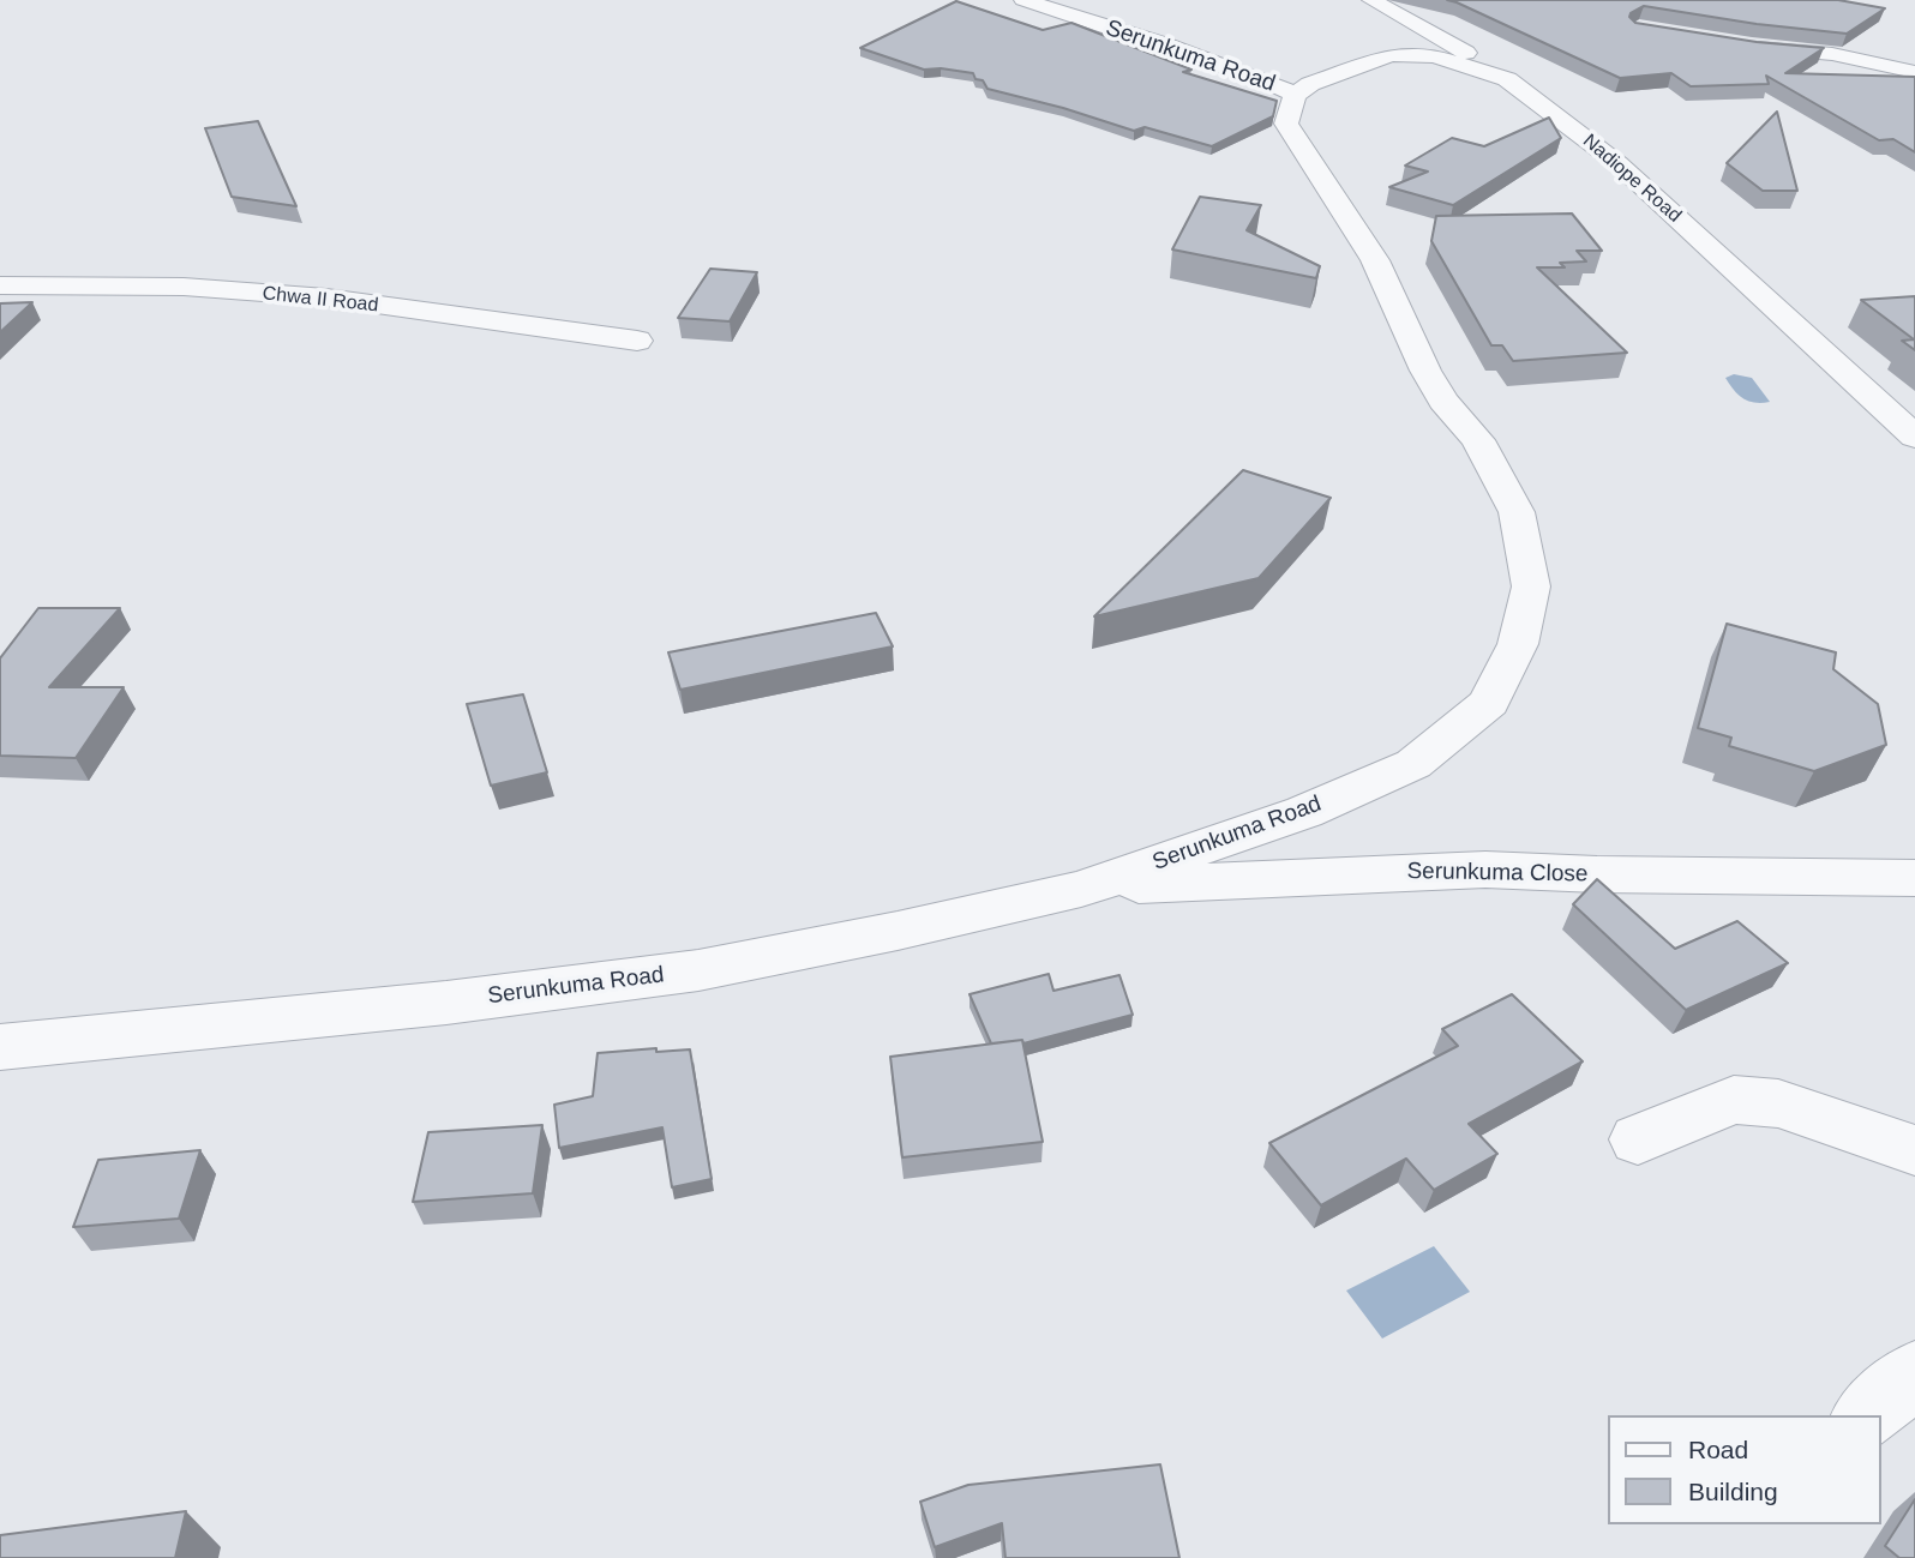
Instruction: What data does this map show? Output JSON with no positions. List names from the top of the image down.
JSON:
{
  "streets": {
    "street": [
      "Serunkuma Road",
      "Nadiope Road",
      "Chwa II Road",
      "Serunkuma Close"
    ]
  },
  "crossings": [
    ["Serunkuma Road", "Nadiope Road"],
    ["Serunkuma Road", "Serunkuma Close"]
  ],
  "legend": ["Road", "Building"]
}
